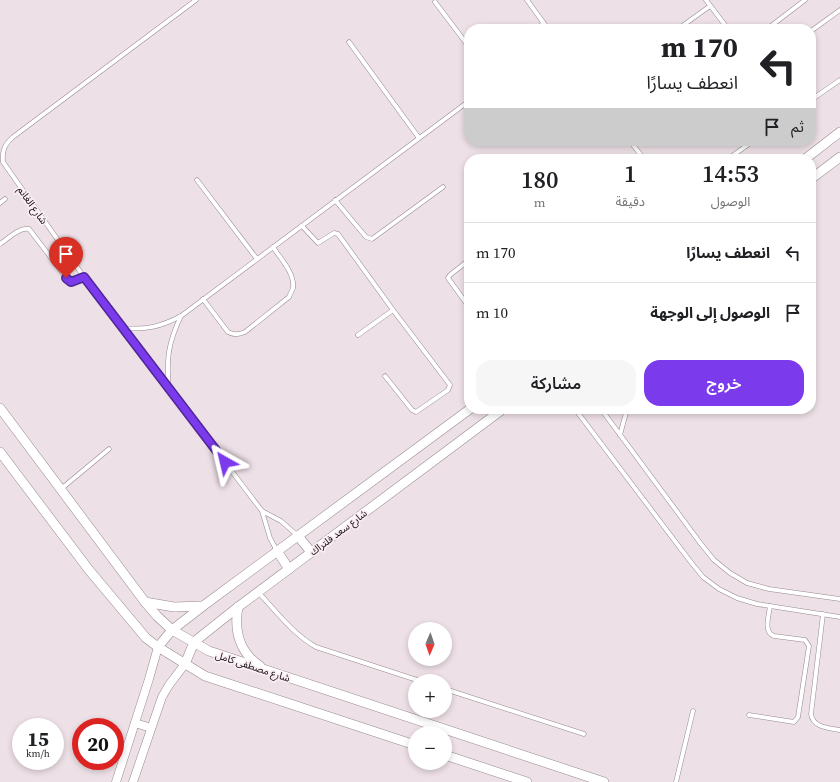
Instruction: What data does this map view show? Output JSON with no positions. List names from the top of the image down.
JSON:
{
  "streets": {
    "street": ["شارع سعد فلتراك", "شارع مصطفى كامل"],
    "lane": ["شارع الغانم"]
  },
  "crossings": [
    ["شارع الغانم", "شارع سعد فلتراك"],
    ["شارع سعد فلتراك", "شارع مصطفى كامل"]
  ],
  "north": "bottom",
  "page": {
    "turn": ["170 m", "انعطف يسارًا"],
    "then": "ثم",
    "eta": [
      "14:53",
      "الوصول",
      "1",
      "دقيقة",
      "180",
      "m"
    ],
    "list": [
      {
        "name": "انعطف يسارًا",
        "value": "170 m"
      },
      {
        "name": "الوصول إلى الوجهة",
        "value": "10 m"
      }
    ],
    "buttons": ["خروج", "مشاركة"],
    "map_buttons": ["+", "−"],
    "speed": "15 km/h",
    "limit": "20"
  }
}
